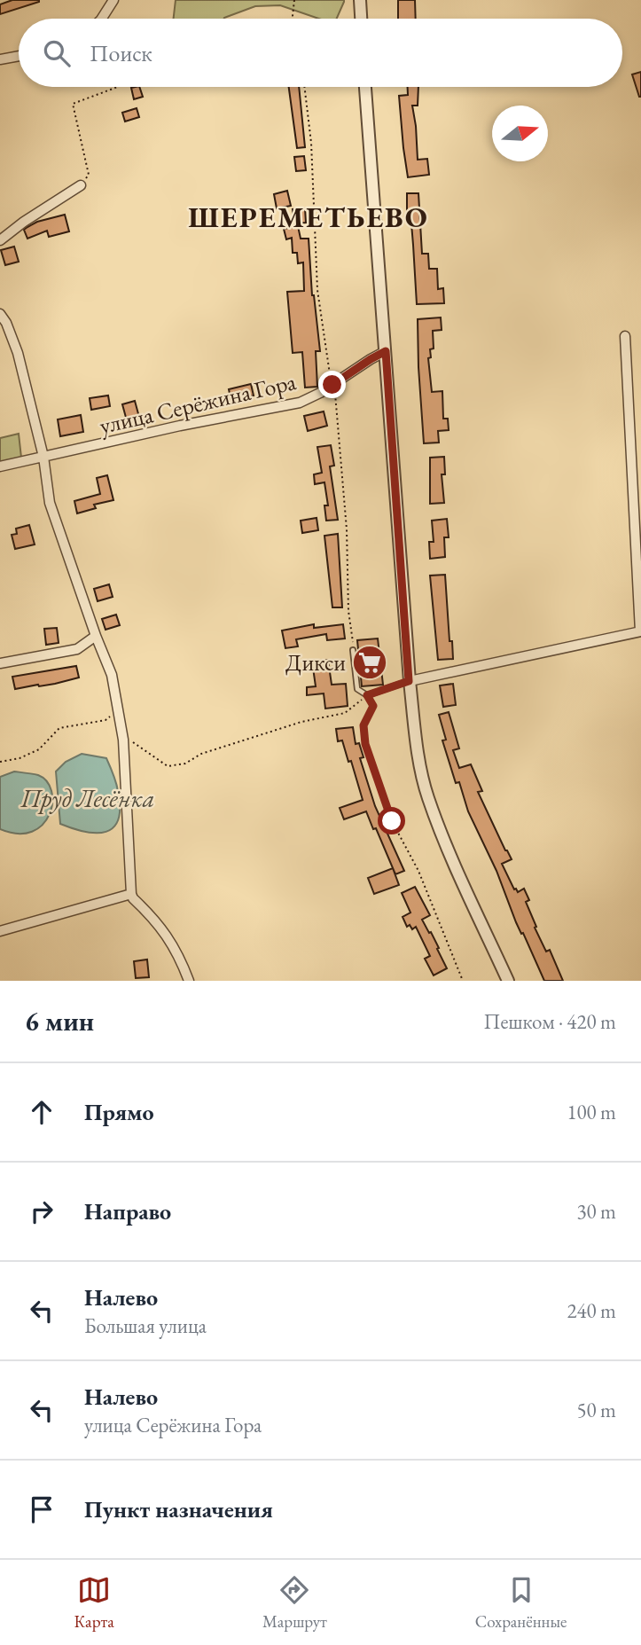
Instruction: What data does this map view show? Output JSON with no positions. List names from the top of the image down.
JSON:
{
  "streets": {
    "street": ["улица Серёжина Гора"]
  },
  "districts": ["ШЕРЕМЕТЬЕВО"],
  "water": ["Пруд Лесёнка"],
  "places": {
    "supermarket": ["Дикси"]
  },
  "north": "right",
  "page": {
    "search": "Поиск",
    "heading": ["6 мин", "Пешком · 420 m"],
    "list": [
      ["Прямо", "100 m"],
      ["Направо", "30 m"],
      ["Налево", "Большая улица", "240 m"],
      ["Налево", "улица Серёжина Гора", "50 m"],
      "Пункт назначения"
    ],
    "nav": ["Карта", "Маршрут", "Сохранённые"]
  }
}
